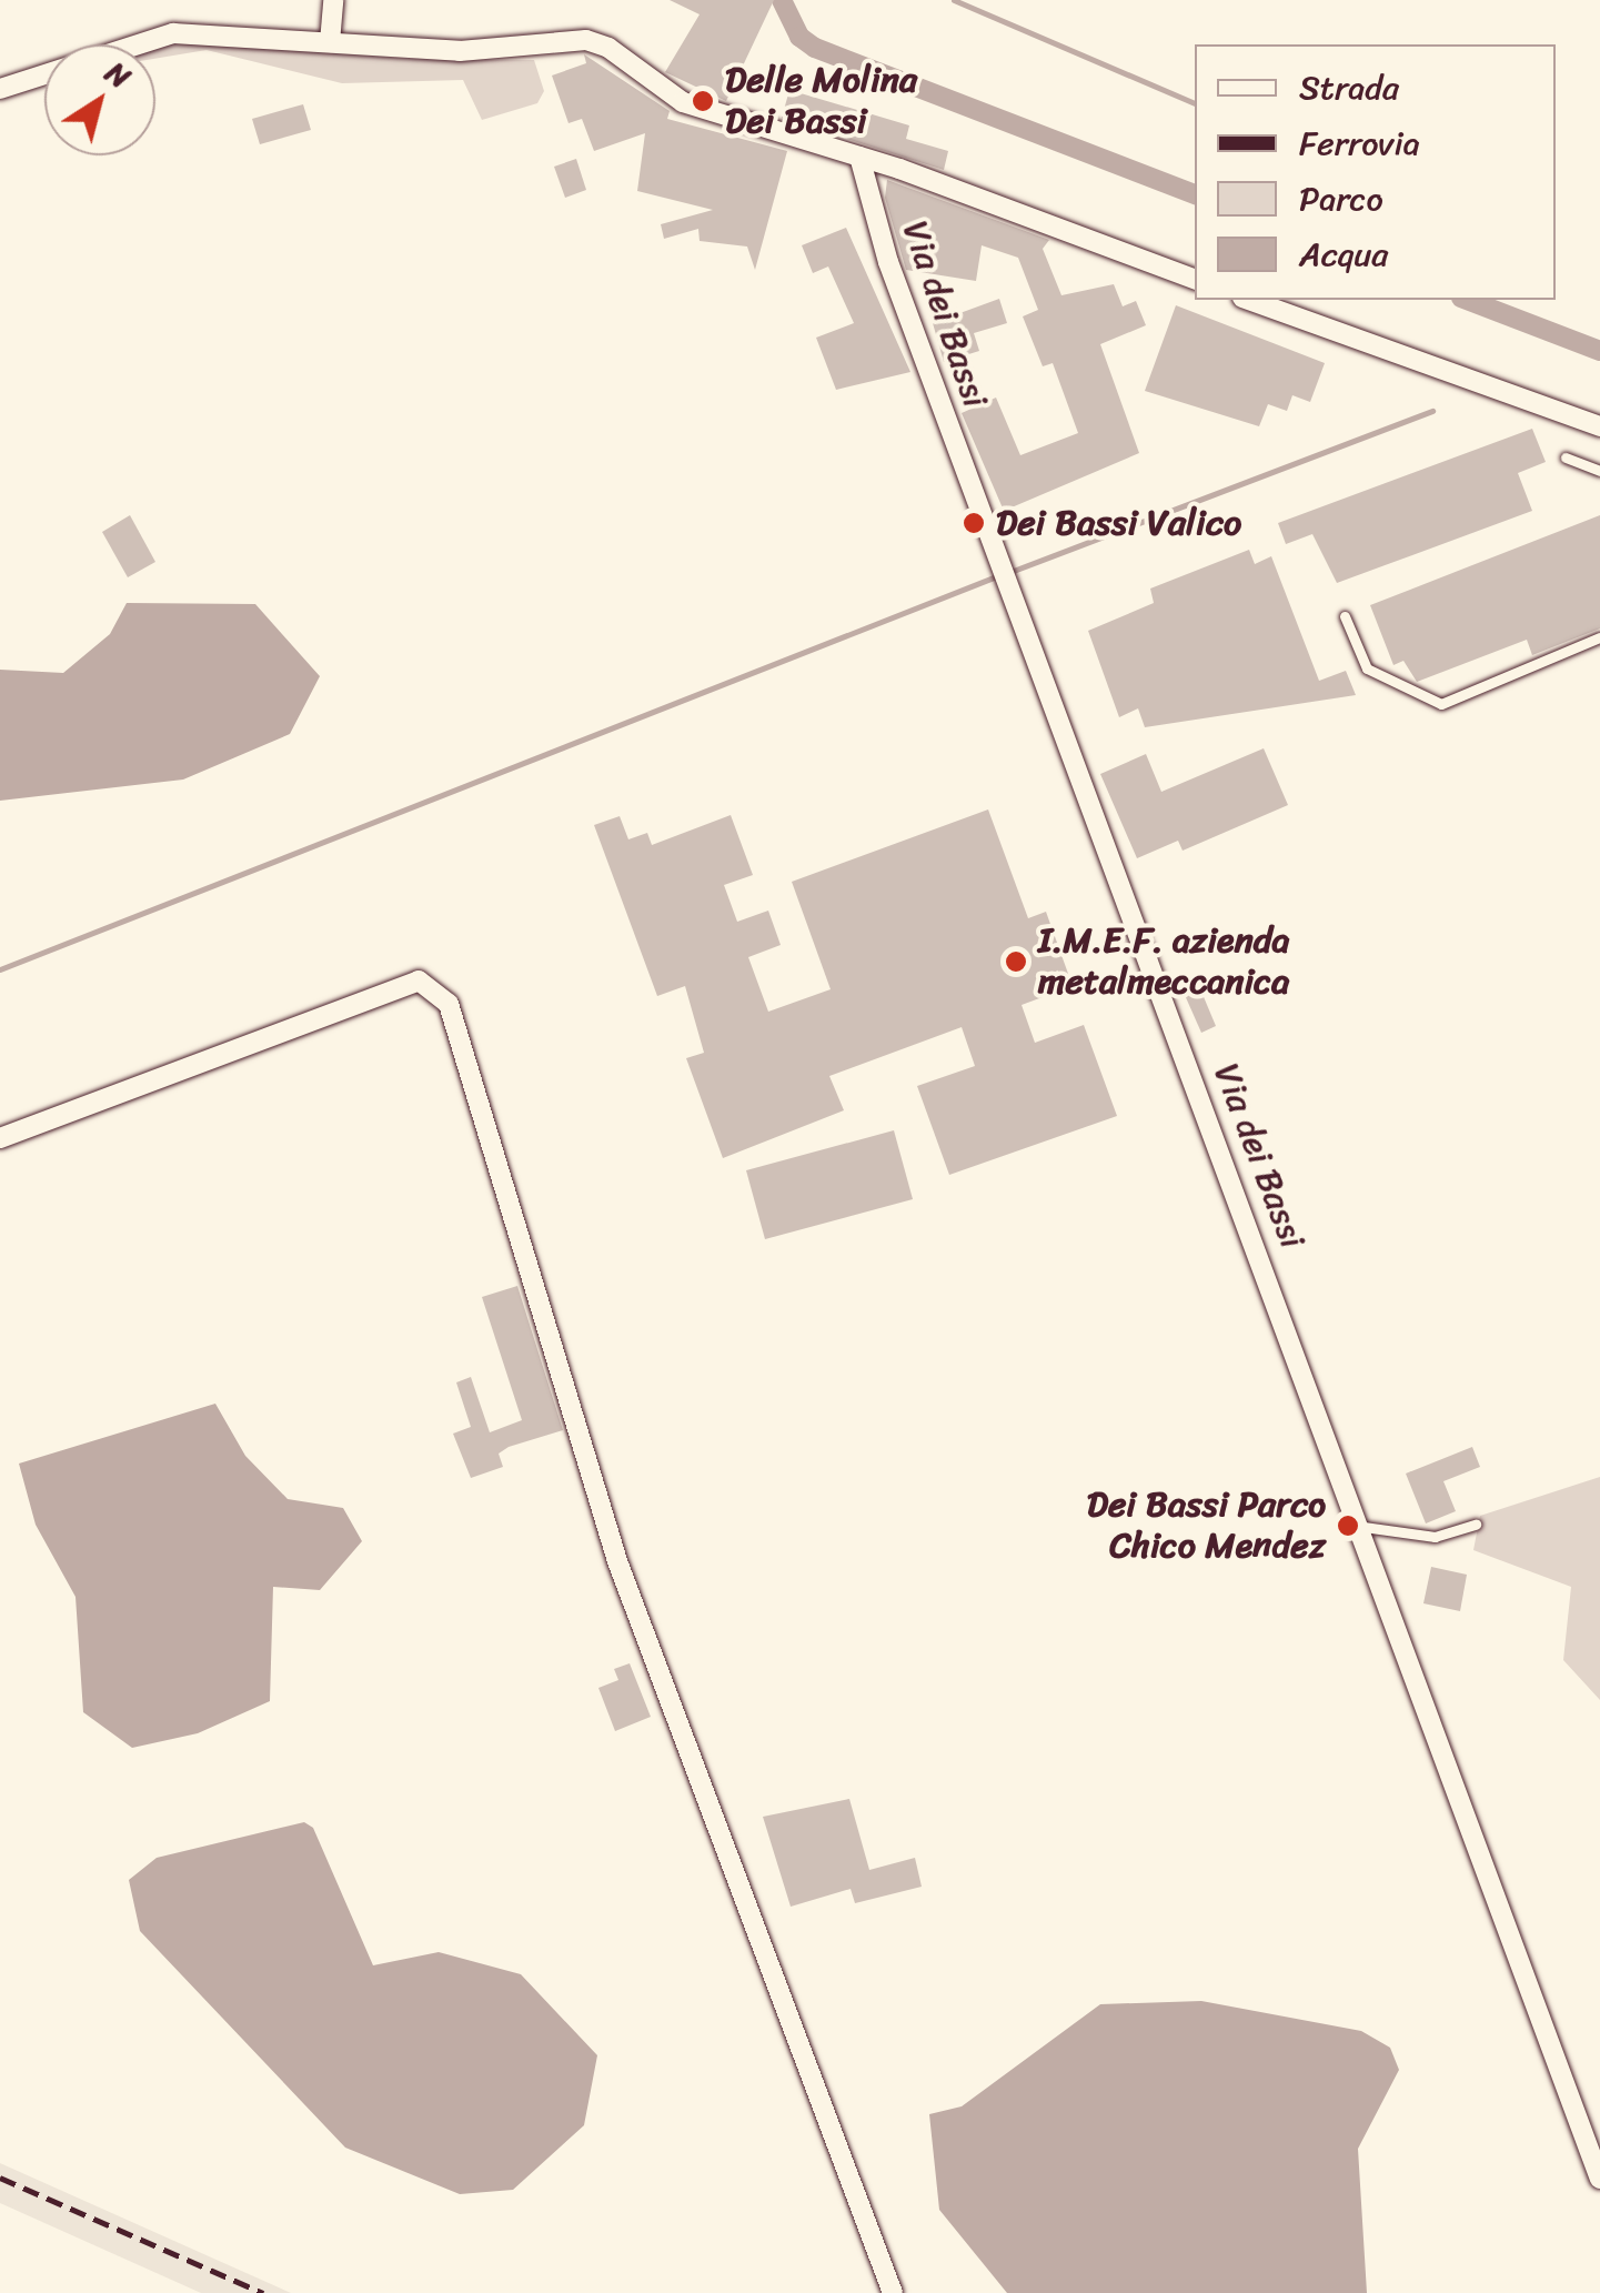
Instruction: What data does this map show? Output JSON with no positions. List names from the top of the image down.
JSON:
{
  "streets": {
    "street": ["Via dei Bassi"]
  },
  "places": [
    "Delle Molina Dei Bassi",
    "Dei Bassi Valico",
    "I.M.E.F. azienda metalmeccanica",
    "Dei Bassi Parco Chico Mendez"
  ],
  "legend": [
    "Strada",
    "Ferrovia",
    "Parco",
    "Acqua"
  ],
  "north": "top right"
}
